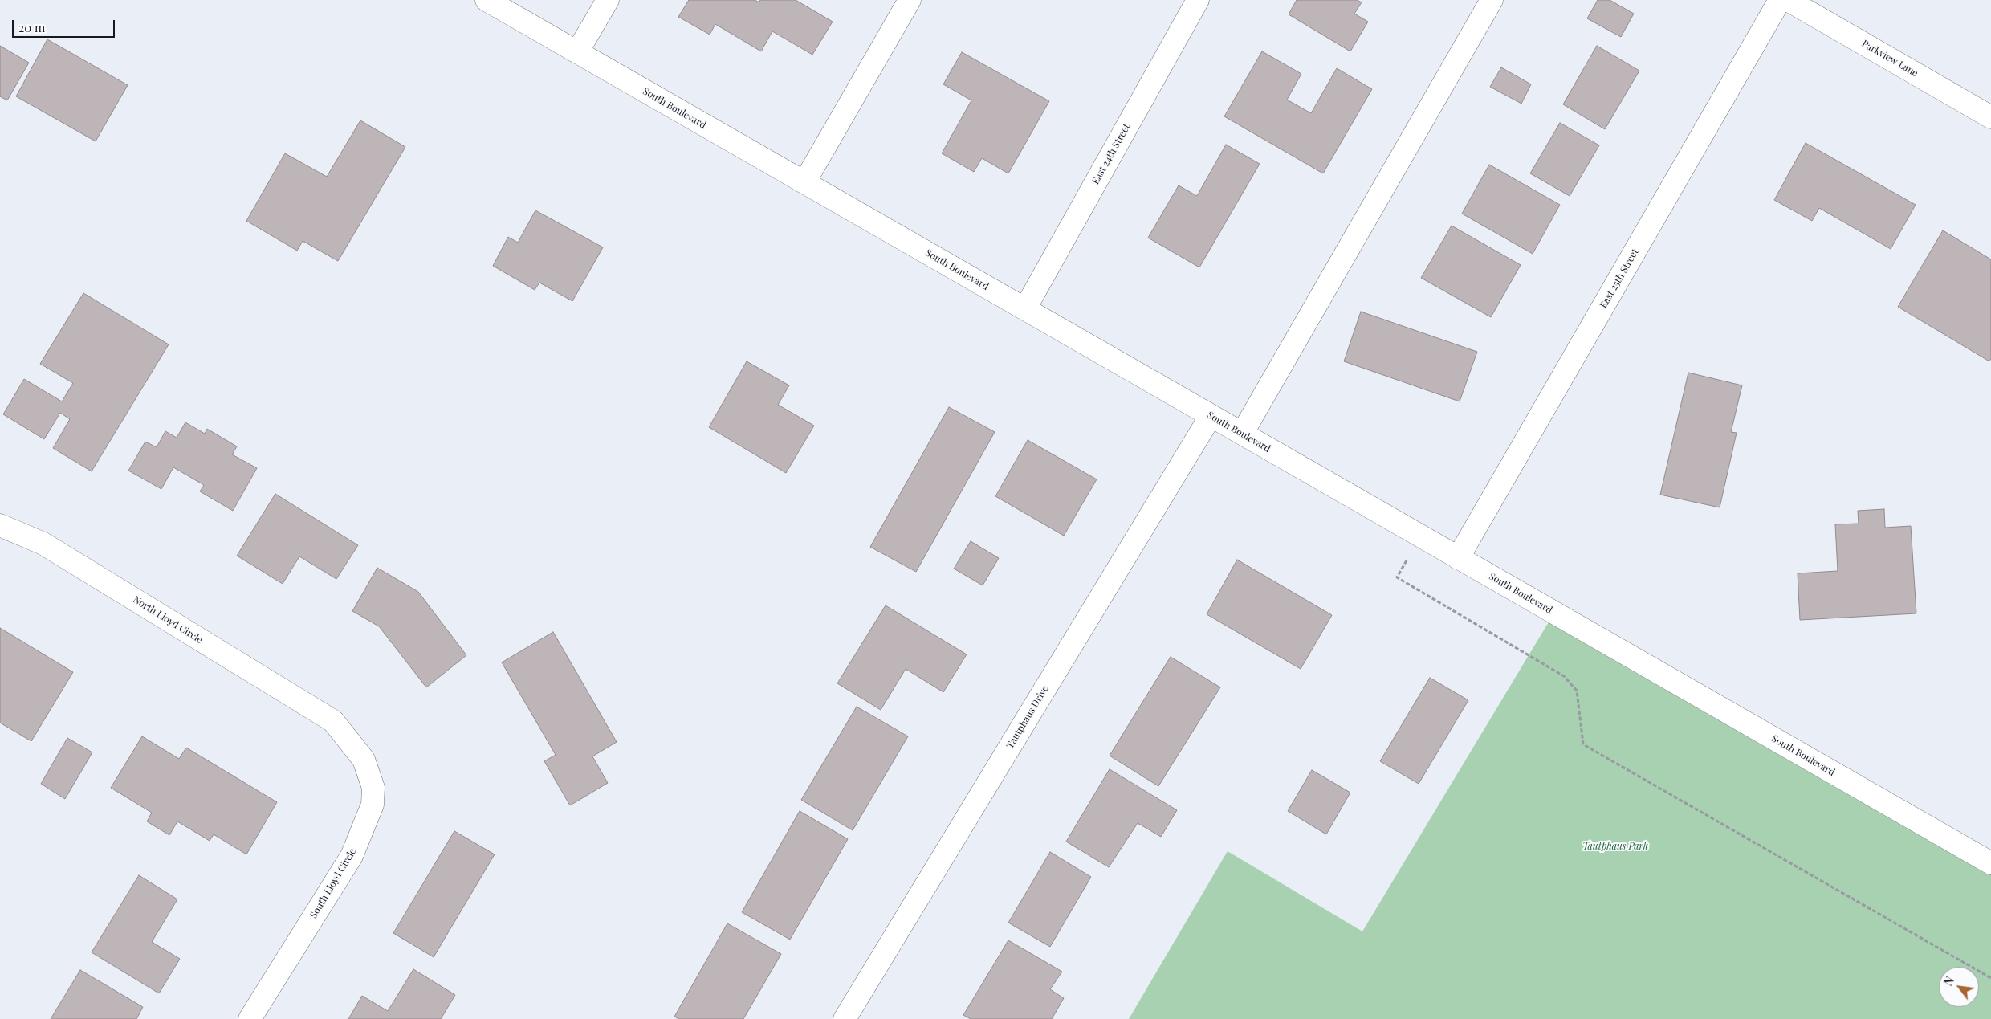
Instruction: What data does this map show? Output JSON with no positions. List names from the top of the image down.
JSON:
{
  "streets": {
    "street": [
      "Parkview Lane",
      "South Boulevard",
      "East 24th Street",
      "East 25th Street",
      "North Lloyd Circle",
      "Tautphaus Drive",
      "South Lloyd Circle"
    ]
  },
  "crossings": [
    ["South Boulevard", "East 24th Street"],
    ["South Boulevard", "East 25th Street"],
    ["South Boulevard", "Tautphaus Drive"],
    ["North Lloyd Circle", "South Lloyd Circle"]
  ],
  "parks": ["Tautphaus Park"],
  "scale_bar": "20 m",
  "north": "top left"
}
